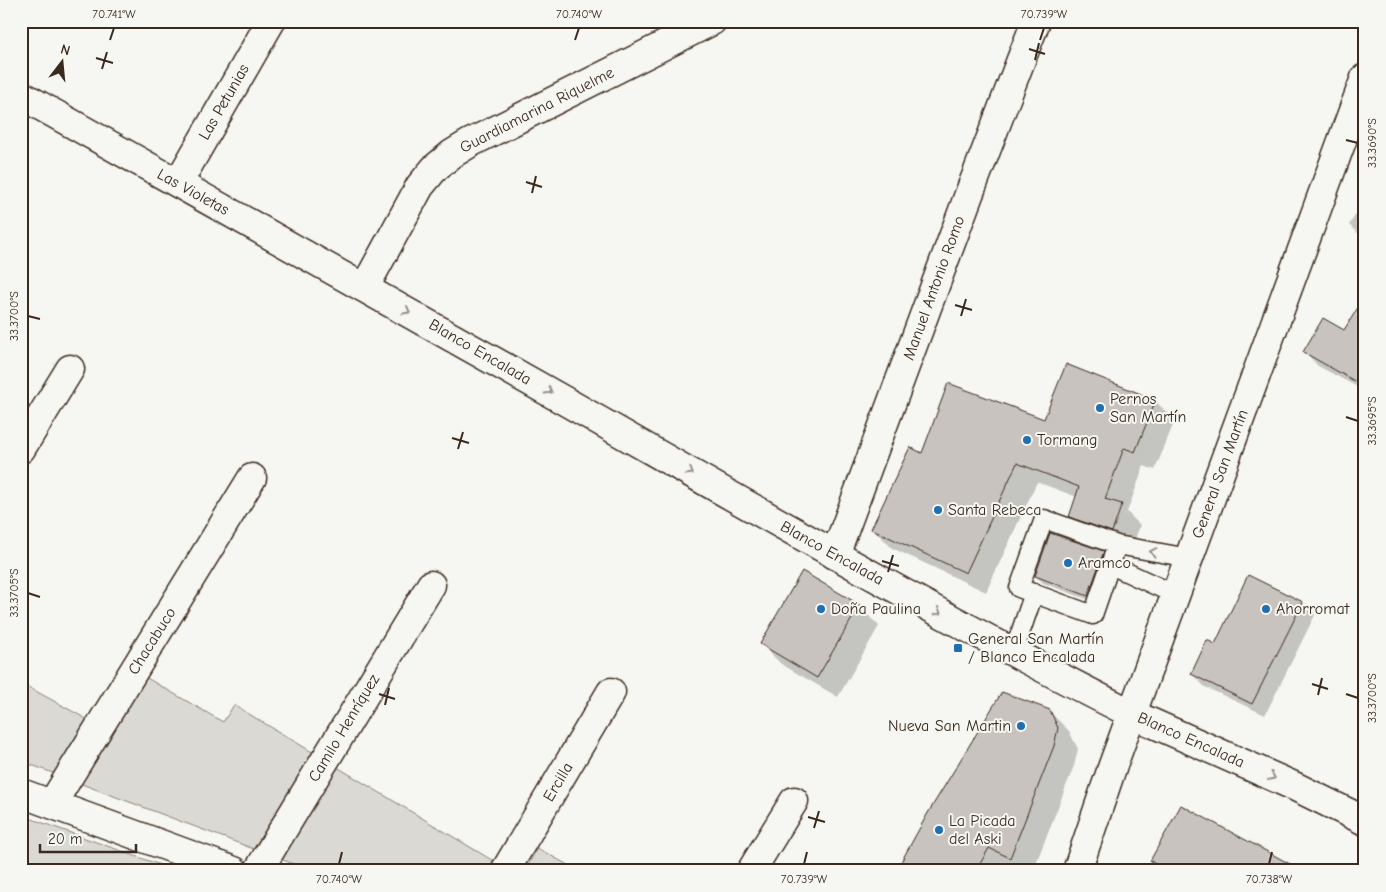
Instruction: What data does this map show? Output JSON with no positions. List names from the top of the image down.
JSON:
{
  "streets": {
    "street": [
      "Las Petunias",
      "Guardiamarina Riquelme",
      "Las Violetas",
      "Manuel Antonio Romo",
      "Blanco Encalada",
      "General San Martín",
      "Chacabuco",
      "Camilo Henríquez",
      "Ercilla"
    ]
  },
  "crossings": [
    ["Las Petunias", "Las Violetas"],
    ["Guardiamarina Riquelme", "Las Violetas"],
    ["Guardiamarina Riquelme", "Blanco Encalada"],
    ["Las Violetas", "Blanco Encalada"],
    ["Manuel Antonio Romo", "Blanco Encalada"],
    ["Blanco Encalada", "General San Martín"]
  ],
  "one_way": ["Blanco Encalada"],
  "places": {
    "other": [
      "Pernos San Martín",
      "Tormang",
      "Santa Rebeca",
      "Aramco",
      "Doña Paulina",
      "Ahorromat",
      "Nueva San Martin",
      "La Picada del Aski"
    ],
    "transit": ["General San Martín / Blanco Encalada"]
  },
  "scale_bar": "20 m",
  "north": "top",
  "coordinates": [
    "70.741°W",
    "70.740°W",
    "70.739°W",
    "33.3690°S",
    "33.3700°S",
    "33.3695°S",
    "33.3705°S",
    "70.738°W"
  ]
}
